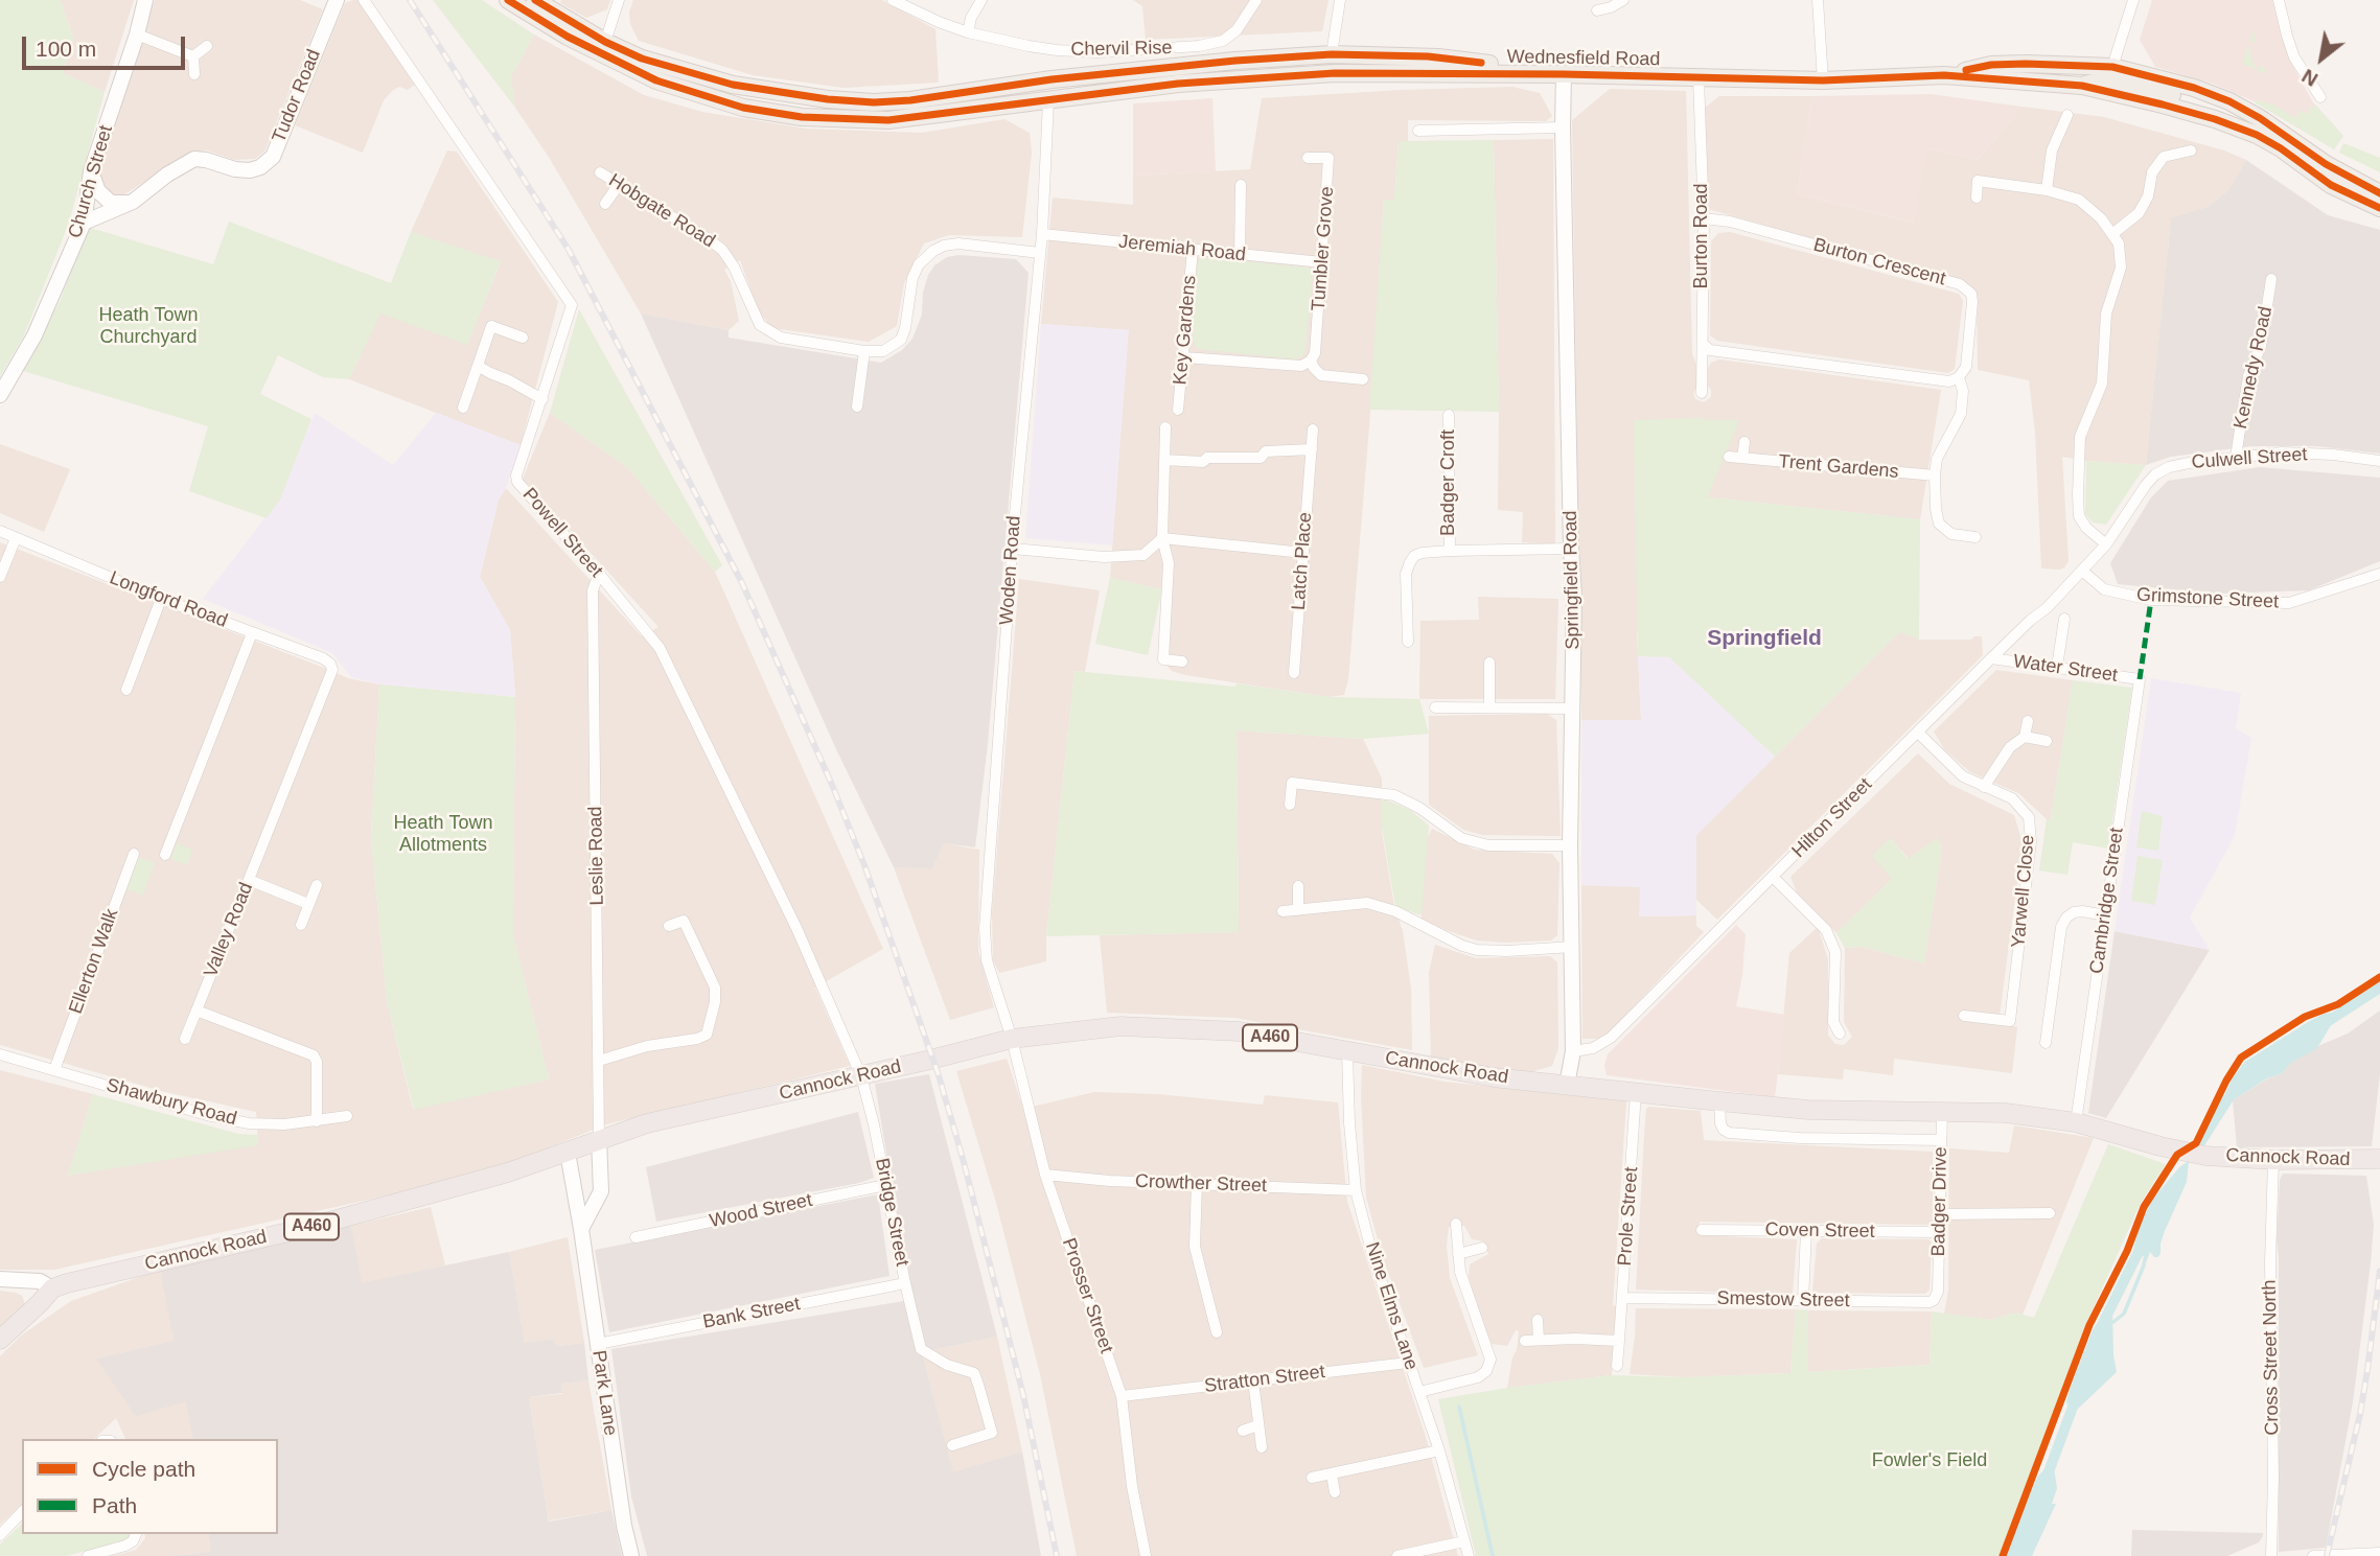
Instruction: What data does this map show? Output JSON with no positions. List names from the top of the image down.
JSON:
{
  "streets": {
    "highway": ["A460", "Cannock Road"],
    "main road": ["Wednesfield Road"],
    "street": [
      "Chervil Rise",
      "Tudor Road",
      "Church Street",
      "Hobgate Road",
      "Burton Road",
      "Jeremiah Road",
      "Tumbler Grove",
      "Burton Crescent",
      "Key Gardens",
      "Kennedy Road",
      "Culwell Street",
      "Trent Gardens",
      "Badger Croft",
      "Powell Street",
      "Latch Place",
      "Woden Road",
      "Springfield Road",
      "Grimstone Street",
      "Longford Road",
      "Water Street",
      "Hilton Street",
      "Leslie Road",
      "Yarwell Close",
      "Cambridge Street",
      "Valley Road",
      "Ellerton Walk",
      "Shawbury Road",
      "Crowther Street",
      "Badger Drive",
      "Wood Street",
      "Bridge Street",
      "Prole Street",
      "Coven Street",
      "Prosser Street",
      "Smestow Street",
      "Nine Elms Lane",
      "Bank Street",
      "Cross Street North",
      "Stratton Street",
      "Park Lane"
    ]
  },
  "crossings": [
    ["Wednesfield Road", "Burton Road"],
    ["Wednesfield Road", "Woden Road"],
    ["Wednesfield Road", "Springfield Road"],
    ["Tudor Road", "Church Street"],
    ["Hobgate Road", "Woden Road"],
    ["Burton Road", "Burton Crescent"],
    ["Jeremiah Road", "Tumbler Grove"],
    ["Jeremiah Road", "Key Gardens"],
    ["Jeremiah Road", "Woden Road"],
    ["Burton Crescent", "Trent Gardens"],
    ["Kennedy Road", "Culwell Street"],
    ["Culwell Street", "Grimstone Street"],
    ["Culwell Street", "Hilton Street"],
    ["Powell Street", "Leslie Road"],
    ["Powell Street", "Cannock Road"],
    ["Powell Street", "Bridge Street"],
    ["Woden Road", "Cannock Road"],
    ["Woden Road", "Prosser Street"],
    ["Springfield Road", "Hilton Street"],
    ["Springfield Road", "Cannock Road"],
    ["Grimstone Street", "Hilton Street"],
    ["Longford Road", "Valley Road"],
    ["Water Street", "Hilton Street"],
    ["Water Street", "Cambridge Street"],
    ["Hilton Street", "Yarwell Close"],
    ["Leslie Road", "Cannock Road"],
    ["Cambridge Street", "Cannock Road"],
    ["Ellerton Walk", "Shawbury Road"],
    ["Cannock Road", "Badger Drive"],
    ["Cannock Road", "Bridge Street"],
    ["Cannock Road", "Prole Street"],
    ["Cannock Road", "Prosser Street"],
    ["Cannock Road", "Nine Elms Lane"],
    ["Cannock Road", "Cross Street North"],
    ["Cannock Road", "Park Lane"],
    ["Crowther Street", "Prosser Street"],
    ["Crowther Street", "Nine Elms Lane"],
    ["Badger Drive", "Coven Street"],
    ["Badger Drive", "Smestow Street"],
    ["Wood Street", "Bridge Street"],
    ["Bridge Street", "Bank Street"],
    ["Prole Street", "Smestow Street"],
    ["Prosser Street", "Stratton Street"],
    ["Nine Elms Lane", "Stratton Street"],
    ["Bank Street", "Park Lane"]
  ],
  "districts": ["Springfield"],
  "parks": ["Heath Town Churchyard", "Heath Town Allotments", "Fowler's Field"],
  "legend": ["Cycle path", "Path"],
  "scale_bar": "100 m",
  "north": "bottom left"
}
